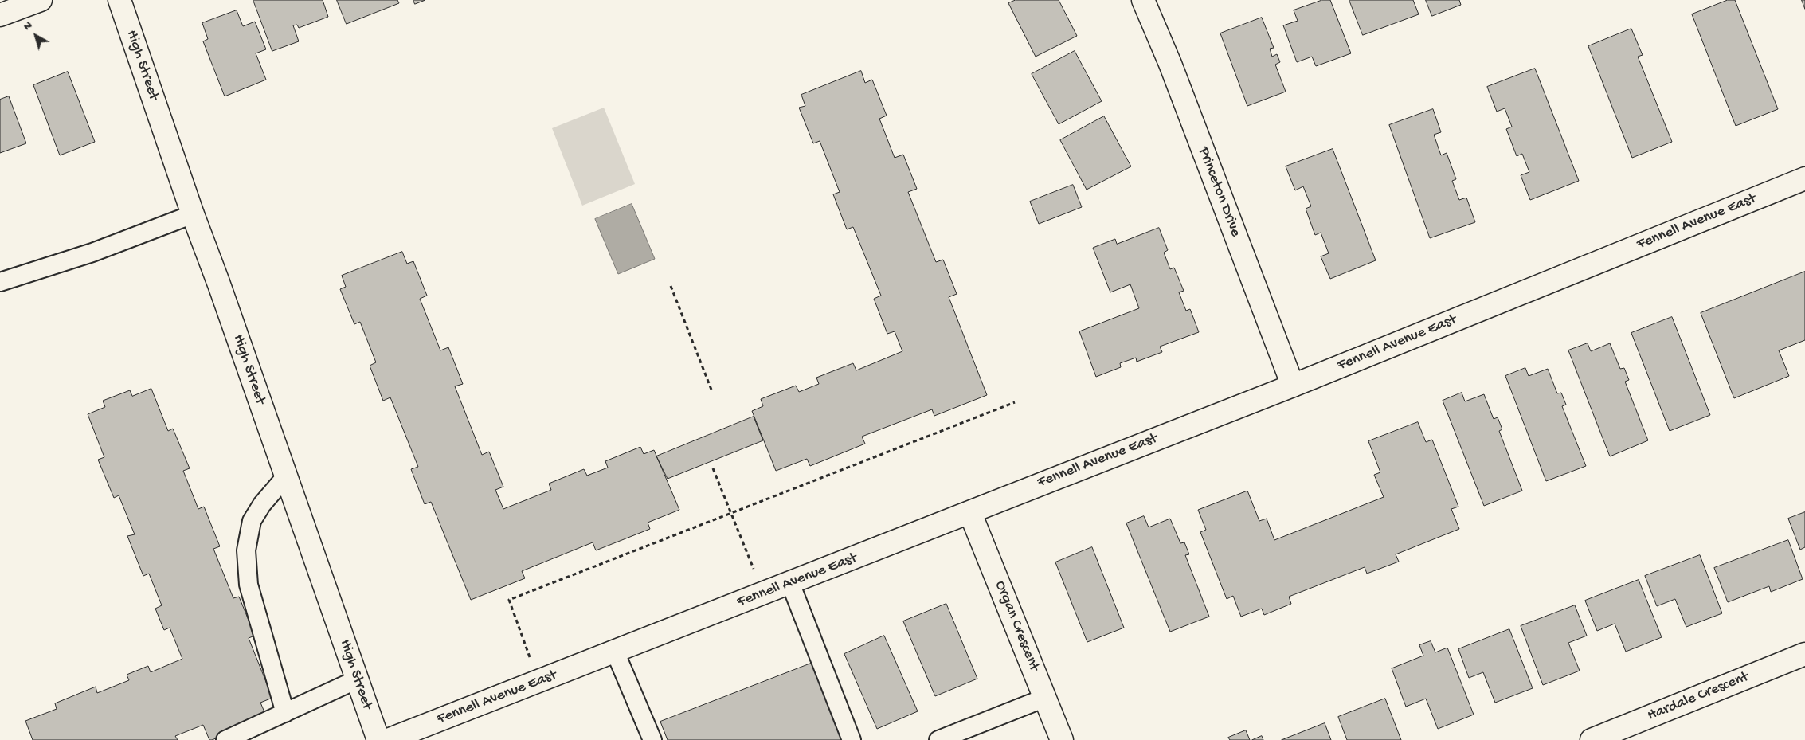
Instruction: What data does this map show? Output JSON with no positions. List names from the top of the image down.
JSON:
{
  "streets": {
    "street": [
      "High Street",
      "Princeton Drive",
      "Fennell Avenue East",
      "Organ Crescent",
      "Hardale Crescent"
    ]
  },
  "crossings": [
    ["Princeton Drive", "Fennell Avenue East"],
    ["Fennell Avenue East", "Organ Crescent"]
  ],
  "north": "top left"
}
